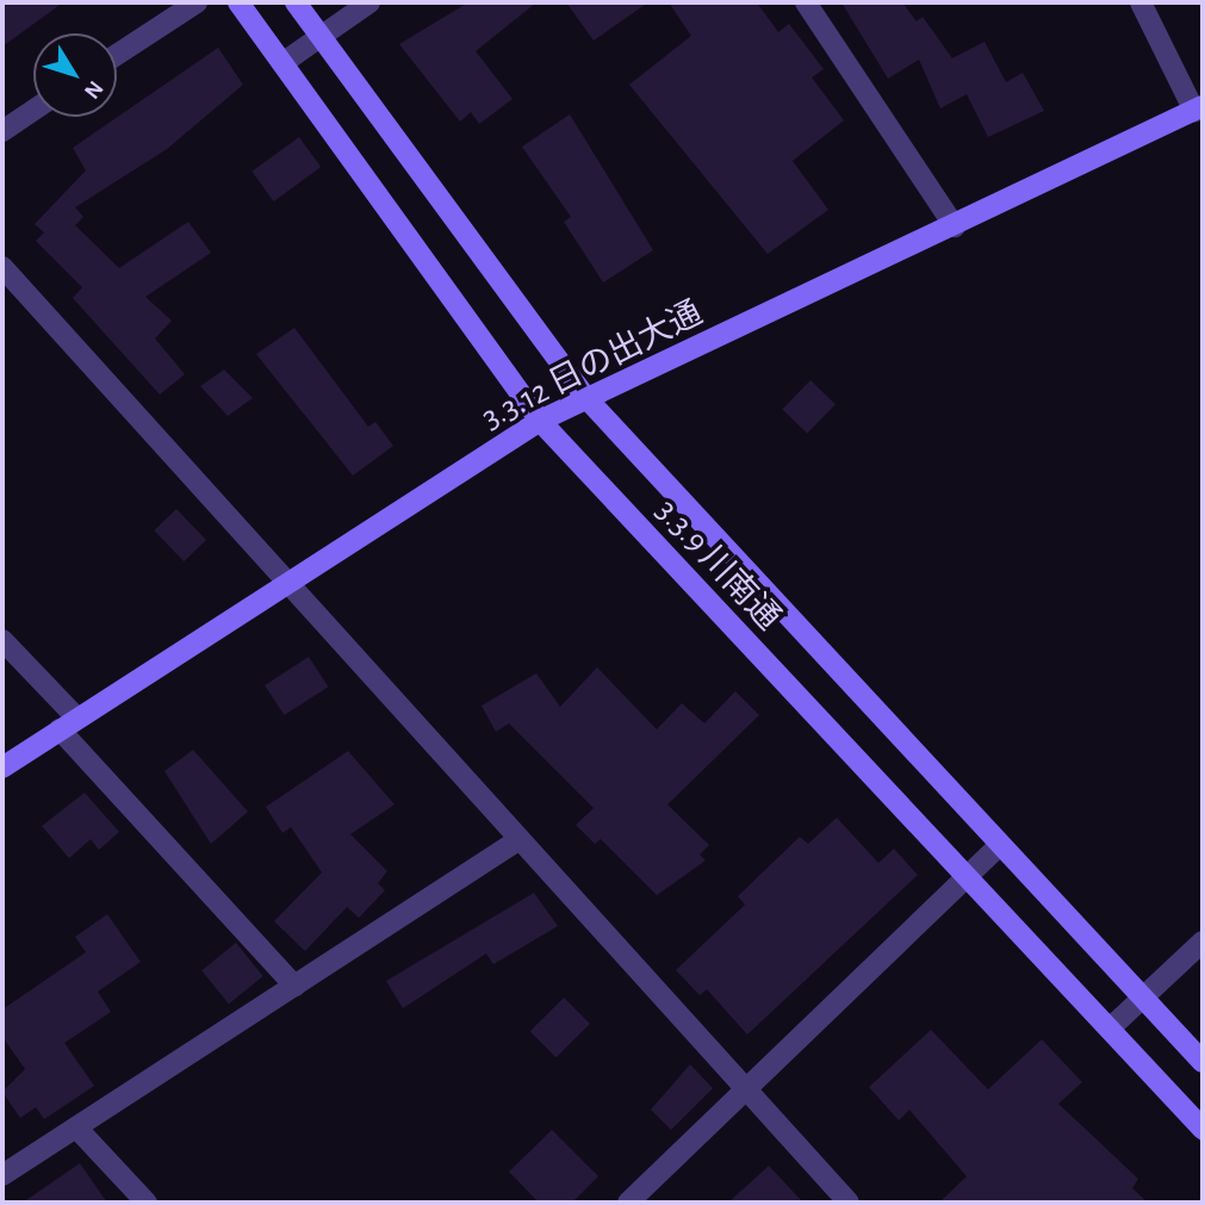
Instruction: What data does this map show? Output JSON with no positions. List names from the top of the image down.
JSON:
{
  "streets": {
    "street": ["3.3.12 日の出大通", "3.3.9 川南通"]
  },
  "crossings": [
    ["3.3.12 日の出大通", "3.3.9 川南通"]
  ],
  "north": "bottom right"
}
